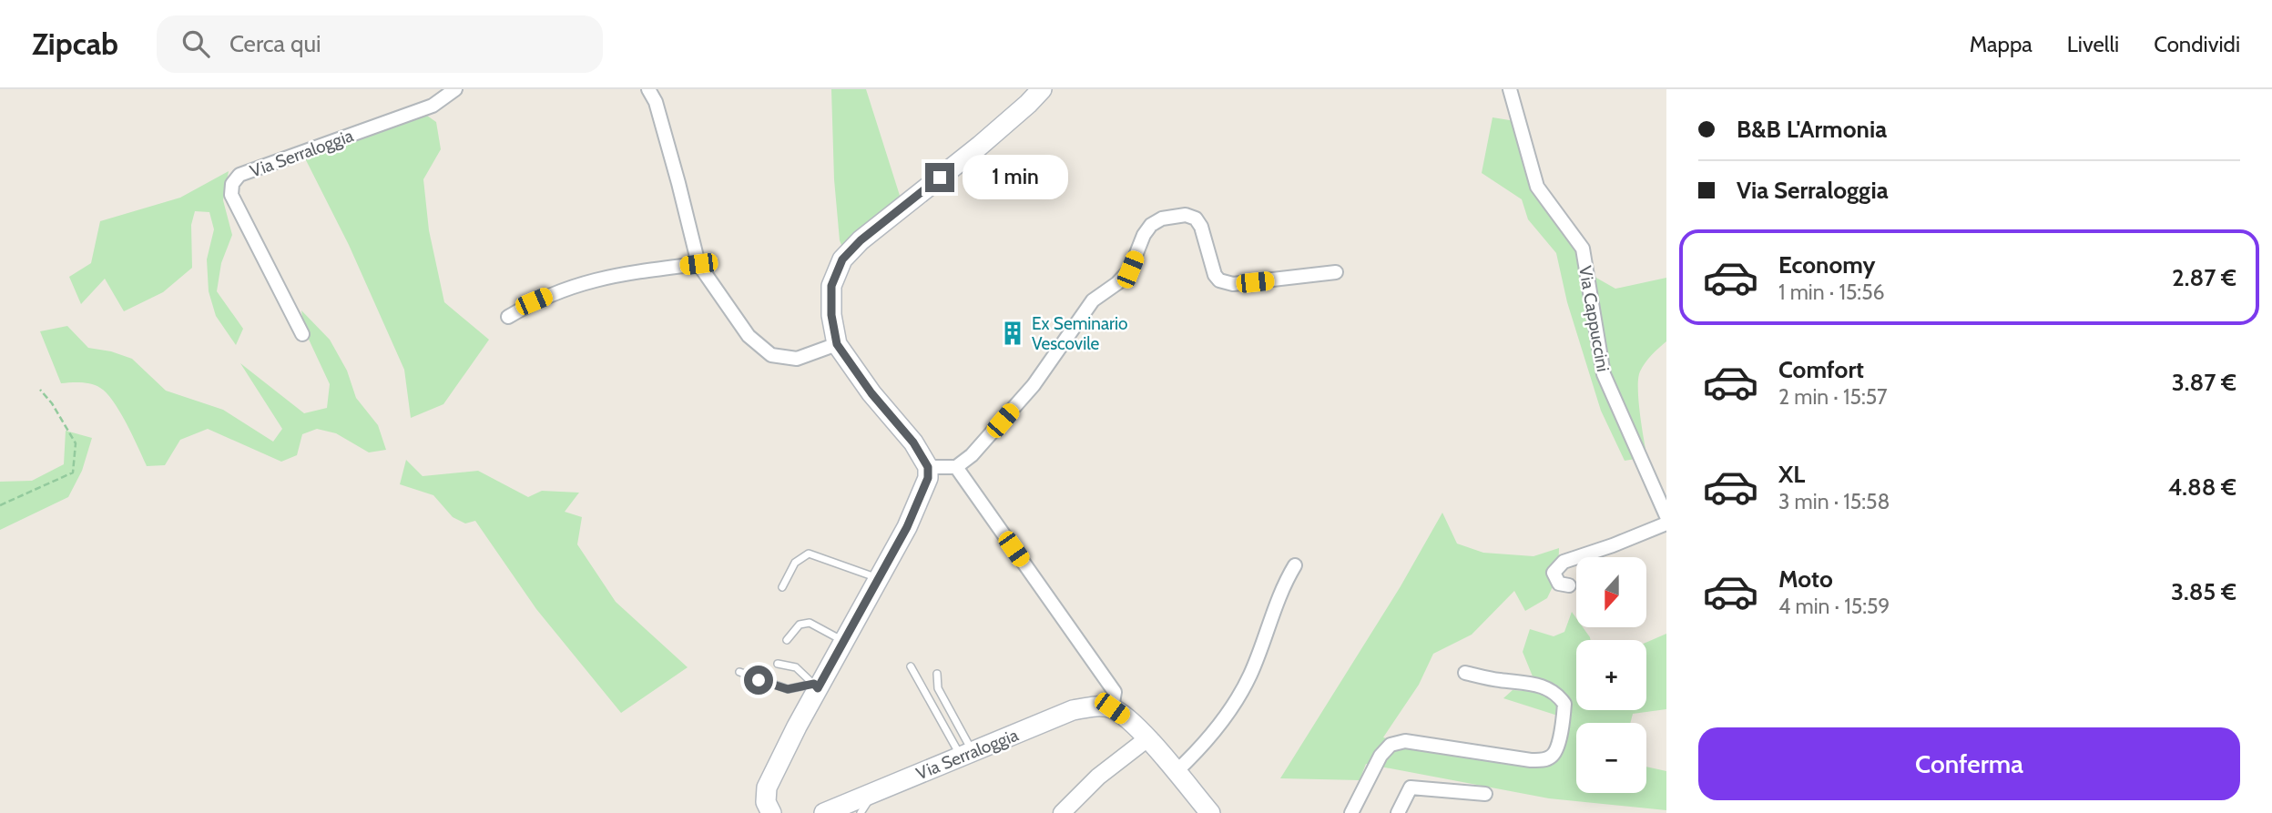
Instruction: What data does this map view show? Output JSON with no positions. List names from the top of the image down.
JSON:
{
  "streets": {
    "main road": ["Via Serraloggia"],
    "street": ["Via Cappuccini"]
  },
  "places": {
    "building": ["Ex Seminario Vescovile"]
  },
  "north": "bottom",
  "page": {
    "header": "Zipcab",
    "search": "Cerca qui",
    "nav": ["Mappa", "Livelli", "Condividi"],
    "banner": ["B&B L'Armonia", "Via Serraloggia"],
    "bubble": "1 min",
    "list": [
      {
        "name": "Economy",
        "note": "1 min · 15:56",
        "value": "2.87 €"
      },
      {
        "name": "Comfort",
        "note": "2 min · 15:57",
        "value": "3.87 €"
      },
      {
        "name": "XL",
        "note": "3 min · 15:58",
        "value": "4.88 €"
      },
      {
        "name": "Moto",
        "note": "4 min · 15:59",
        "value": "3.85 €"
      }
    ],
    "map_buttons": ["+", "−"],
    "buttons": "Conferma"
  }
}
